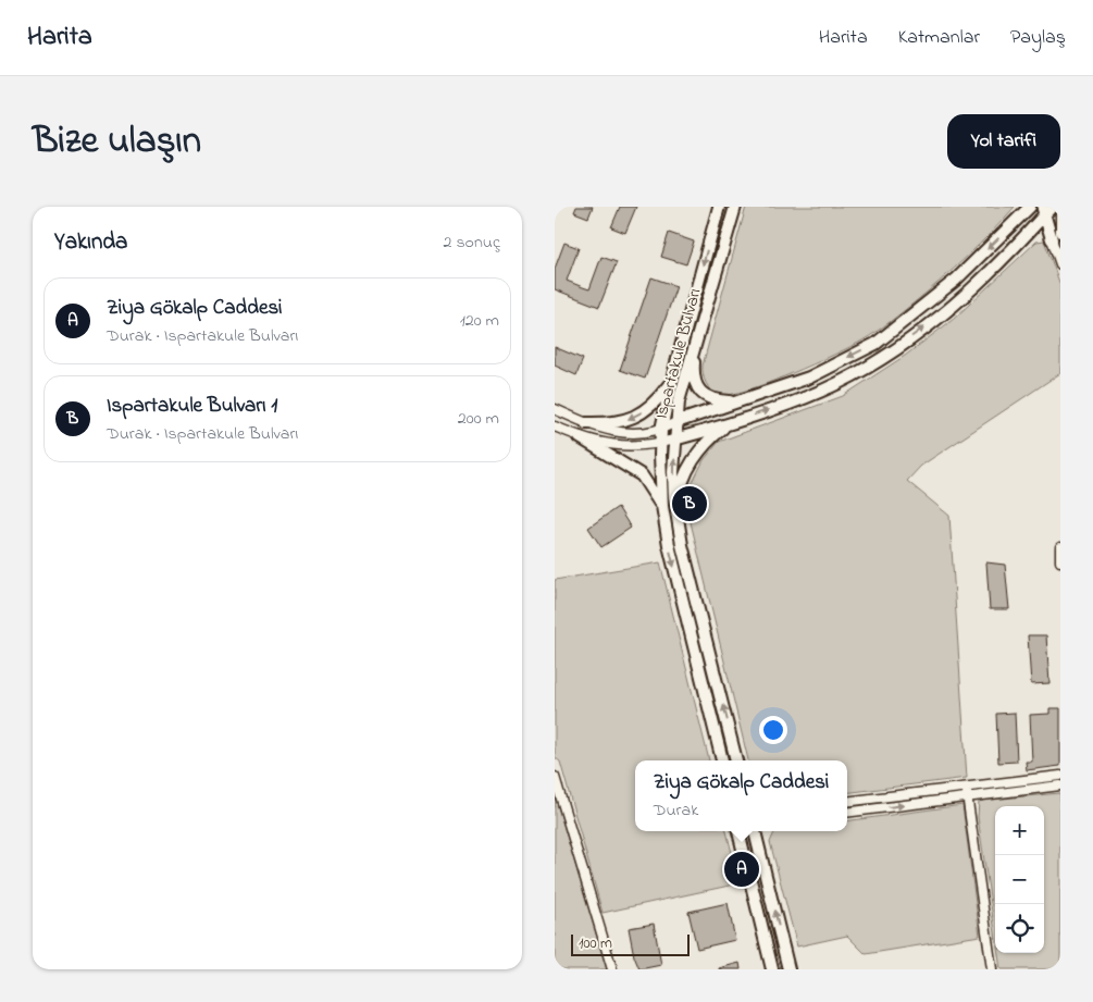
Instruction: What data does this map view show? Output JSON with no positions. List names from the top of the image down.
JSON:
{
  "streets": {
    "main road": ["Ispartakule Bulvarı"]
  },
  "scale_bar": "100 m",
  "page": {
    "header": "Harita",
    "nav": ["Harita", "Katmanlar", "Paylaş"],
    "title": "Bize ulaşın",
    "buttons": "Yol tarifi",
    "heading": ["Yakında", "2 sonuç"],
    "list": [
      {
        "mark": "A",
        "name": "Ziya Gökalp Caddesi",
        "note": "Durak · Ispartakule Bulvarı",
        "value": "120 m"
      },
      {
        "mark": "B",
        "name": "Ispartakule Bulvarı 1",
        "note": "Durak · Ispartakule Bulvarı",
        "value": "200 m"
      }
    ],
    "pins": ["B", "A"],
    "popup": ["Ziya Gökalp Caddesi", "Durak"],
    "map_buttons": ["+", "−"],
    "scale": "100 m"
  }
}
